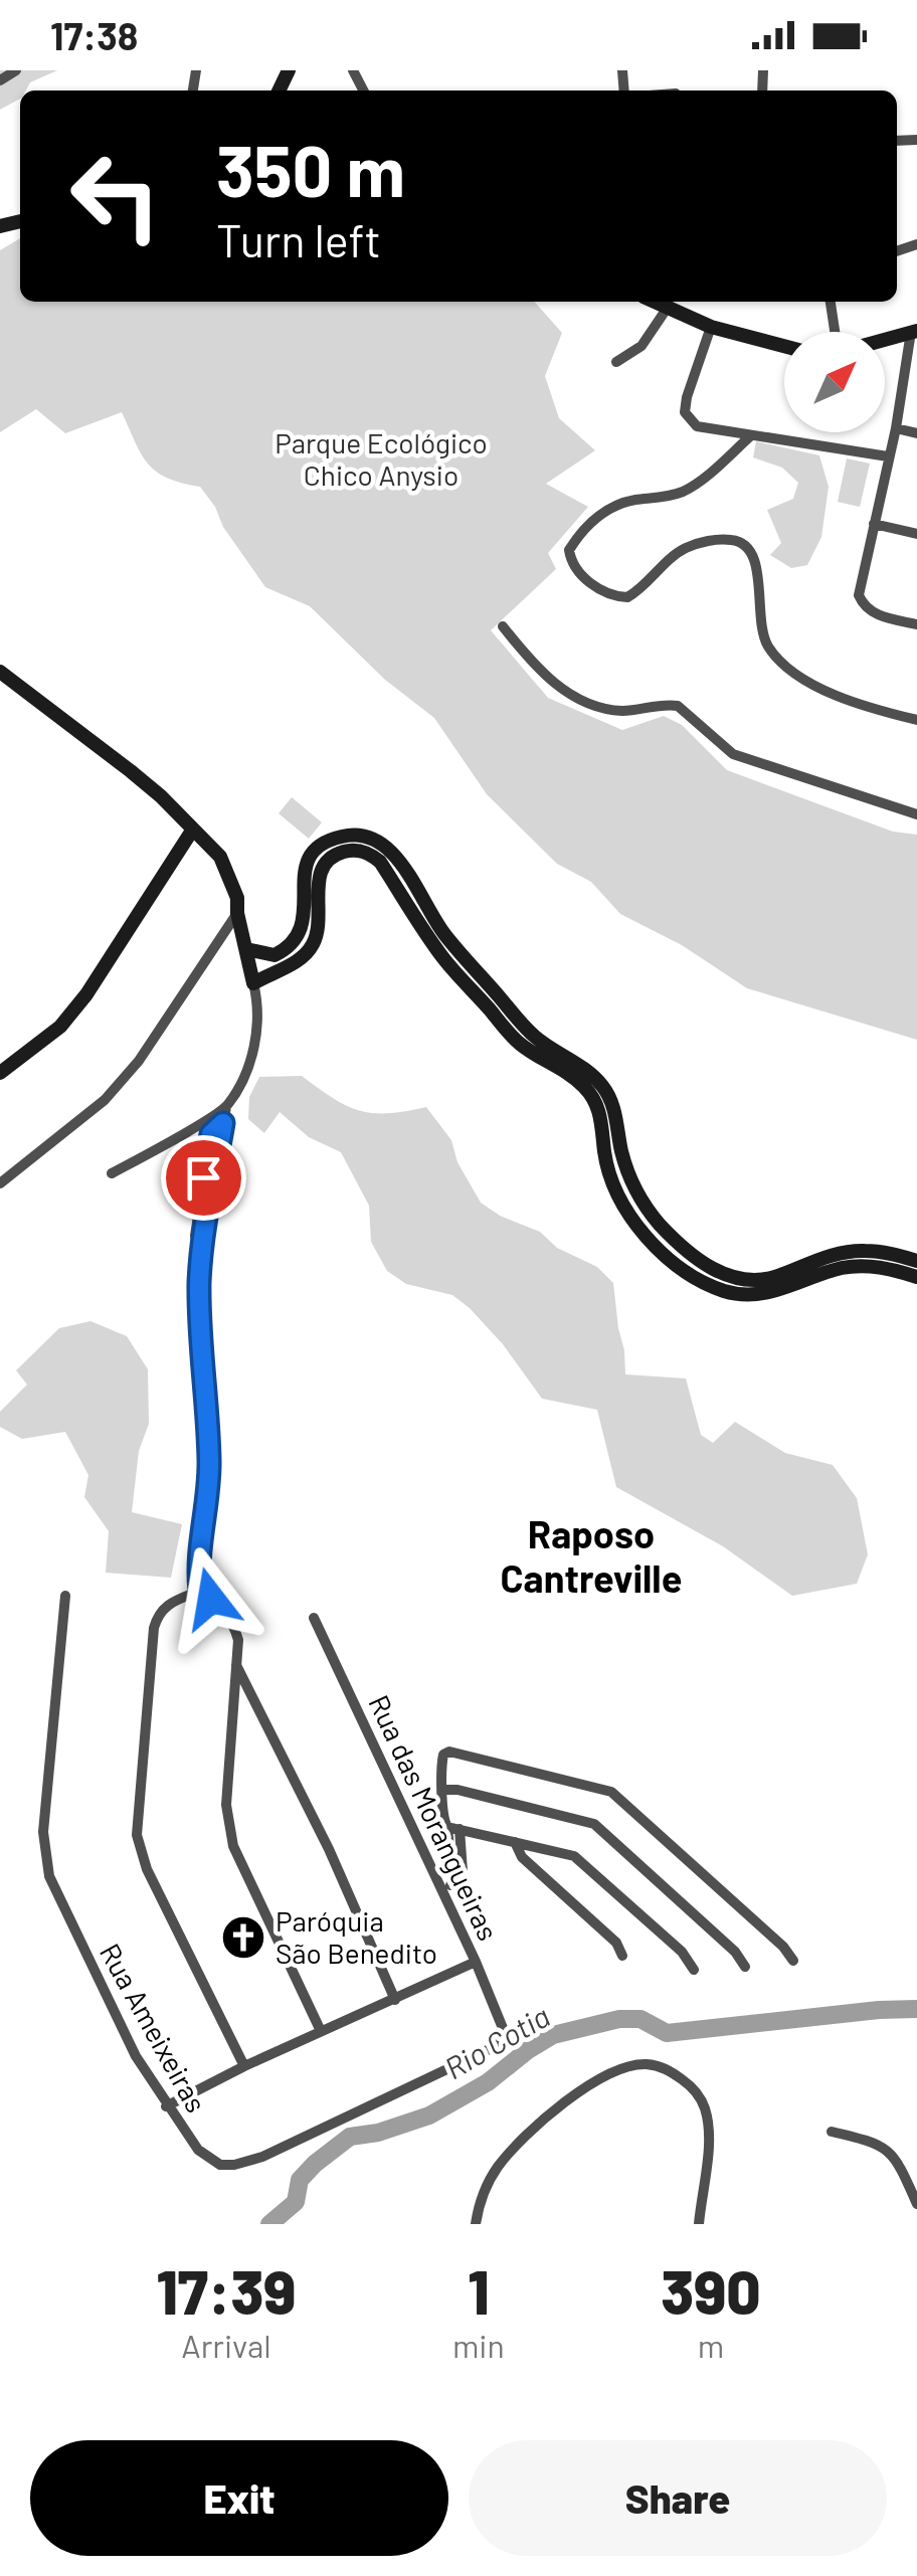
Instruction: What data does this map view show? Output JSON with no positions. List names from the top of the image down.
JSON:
{
  "streets": {
    "street": ["Rua das Morangueiras", "Rua Ameixeiras"]
  },
  "crossings": [
    ["Rua das Morangueiras", "Rua Ameixeiras"]
  ],
  "districts": ["Raposo Cantreville"],
  "water": ["Rio Cotia"],
  "parks": ["Parque Ecológico Chico Anysio"],
  "places": {
    "church": ["Paróquia São Benedito"]
  },
  "north": "top right",
  "page": {
    "status": "17:38",
    "turn": ["350 m", "Turn left"],
    "eta": [
      "17:39",
      "Arrival",
      "1",
      "min",
      "390",
      "m"
    ],
    "buttons": ["Exit", "Share"]
  }
}
